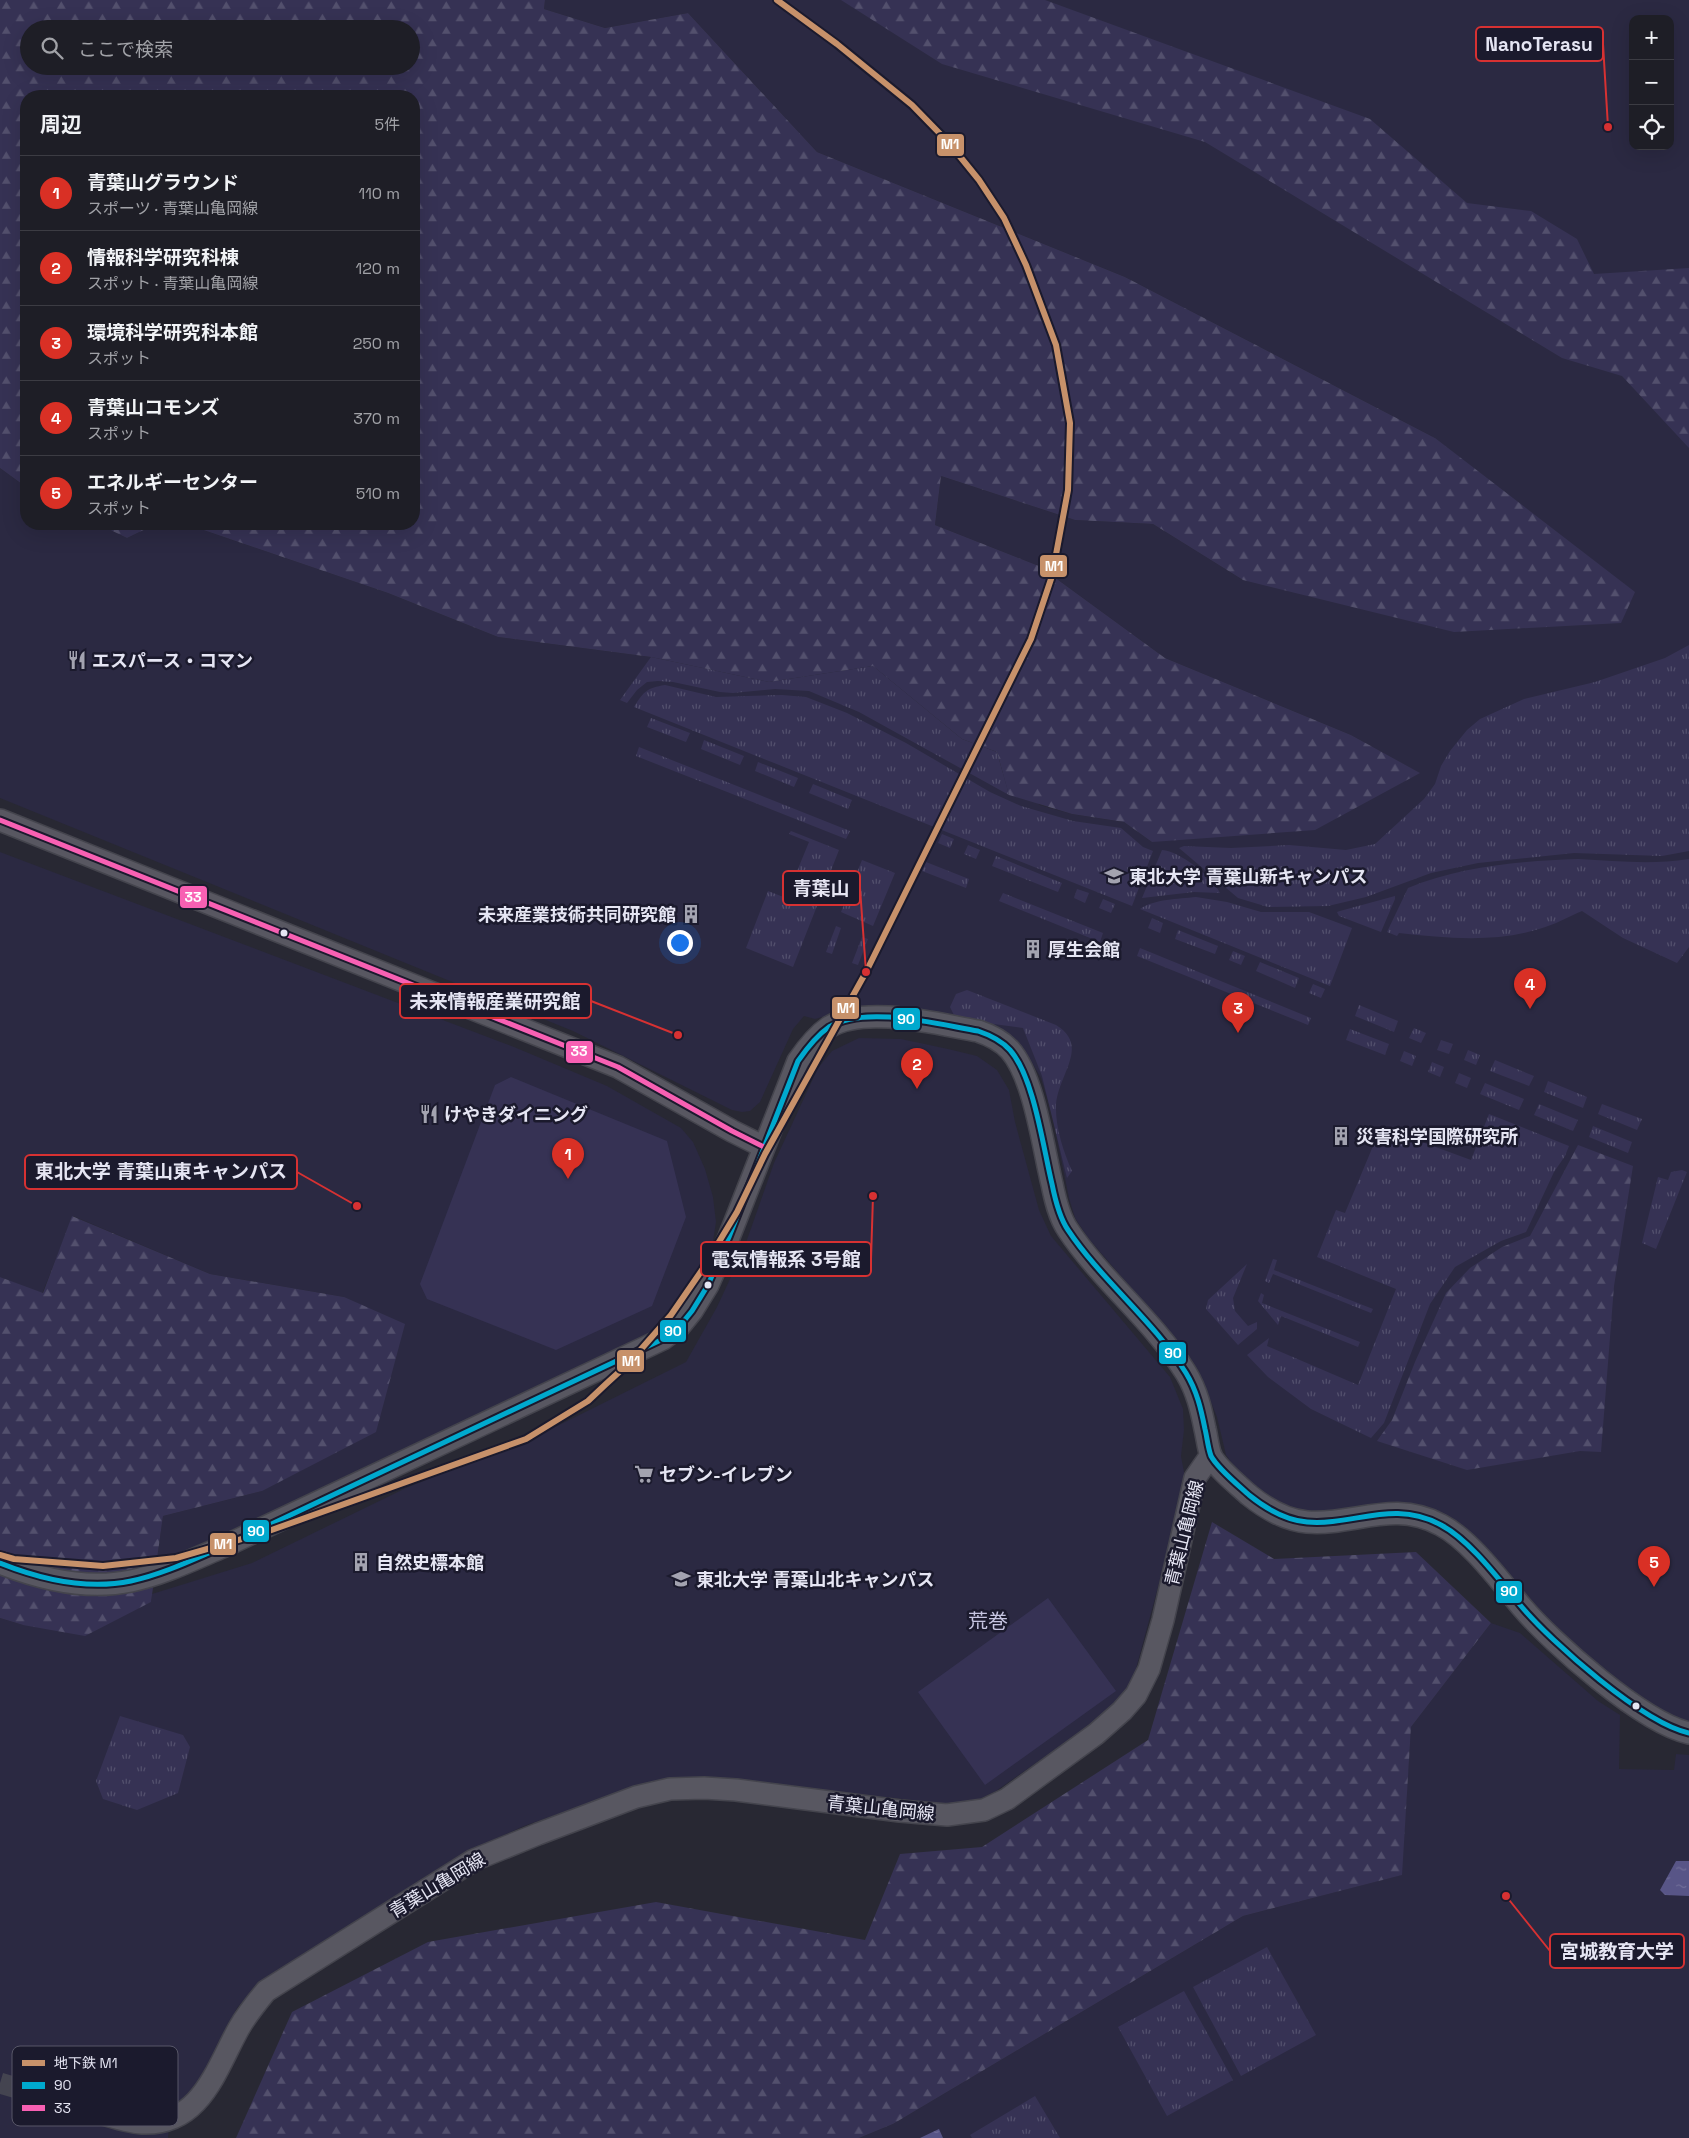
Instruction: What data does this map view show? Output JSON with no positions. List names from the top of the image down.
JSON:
{
  "streets": {
    "street": ["青葉山亀岡線"]
  },
  "districts": ["荒巻"],
  "places": {
    "other": [
      "NanoTerasu",
      "青葉山",
      "未来情報産業研究館",
      "電気情報系 3号館",
      "東北大学 青葉山東キャンパス",
      "宮城教育大学"
    ],
    "restaurant": ["エスパース・コマン", "けやきダイニング"],
    "school or university": ["東北大学 青葉山新キャンパス", "東北大学 青葉山北キャンパス"],
    "building": [
      "未来産業技術共同研究館",
      "厚生会館",
      "災害科学国際研究所",
      "自然史標本館"
    ],
    "supermarket": ["セブン-イレブン"]
  },
  "lines": ["metro line M1", "transit line 33", "transit line 90"],
  "legend": ["地下鉄 M1", "90", "33"],
  "page": {
    "map_buttons": ["+", "−"],
    "search": "ここで検索",
    "heading": ["周辺", "5件"],
    "list": [
      {
        "mark": "1",
        "name": "青葉山グラウンド",
        "note": "スポーツ · 青葉山亀岡線",
        "value": "110 m"
      },
      {
        "mark": "2",
        "name": "情報科学研究科棟",
        "note": "スポット · 青葉山亀岡線",
        "value": "120 m"
      },
      {
        "mark": "3",
        "name": "環境科学研究科本館",
        "note": "スポット",
        "value": "250 m"
      },
      {
        "mark": "4",
        "name": "青葉山コモンズ",
        "note": "スポット",
        "value": "370 m"
      },
      {
        "mark": "5",
        "name": "エネルギーセンター",
        "note": "スポット",
        "value": "510 m"
      }
    ],
    "pins": [
      "4",
      "3",
      "2",
      "1",
      "5"
    ]
  }
}
